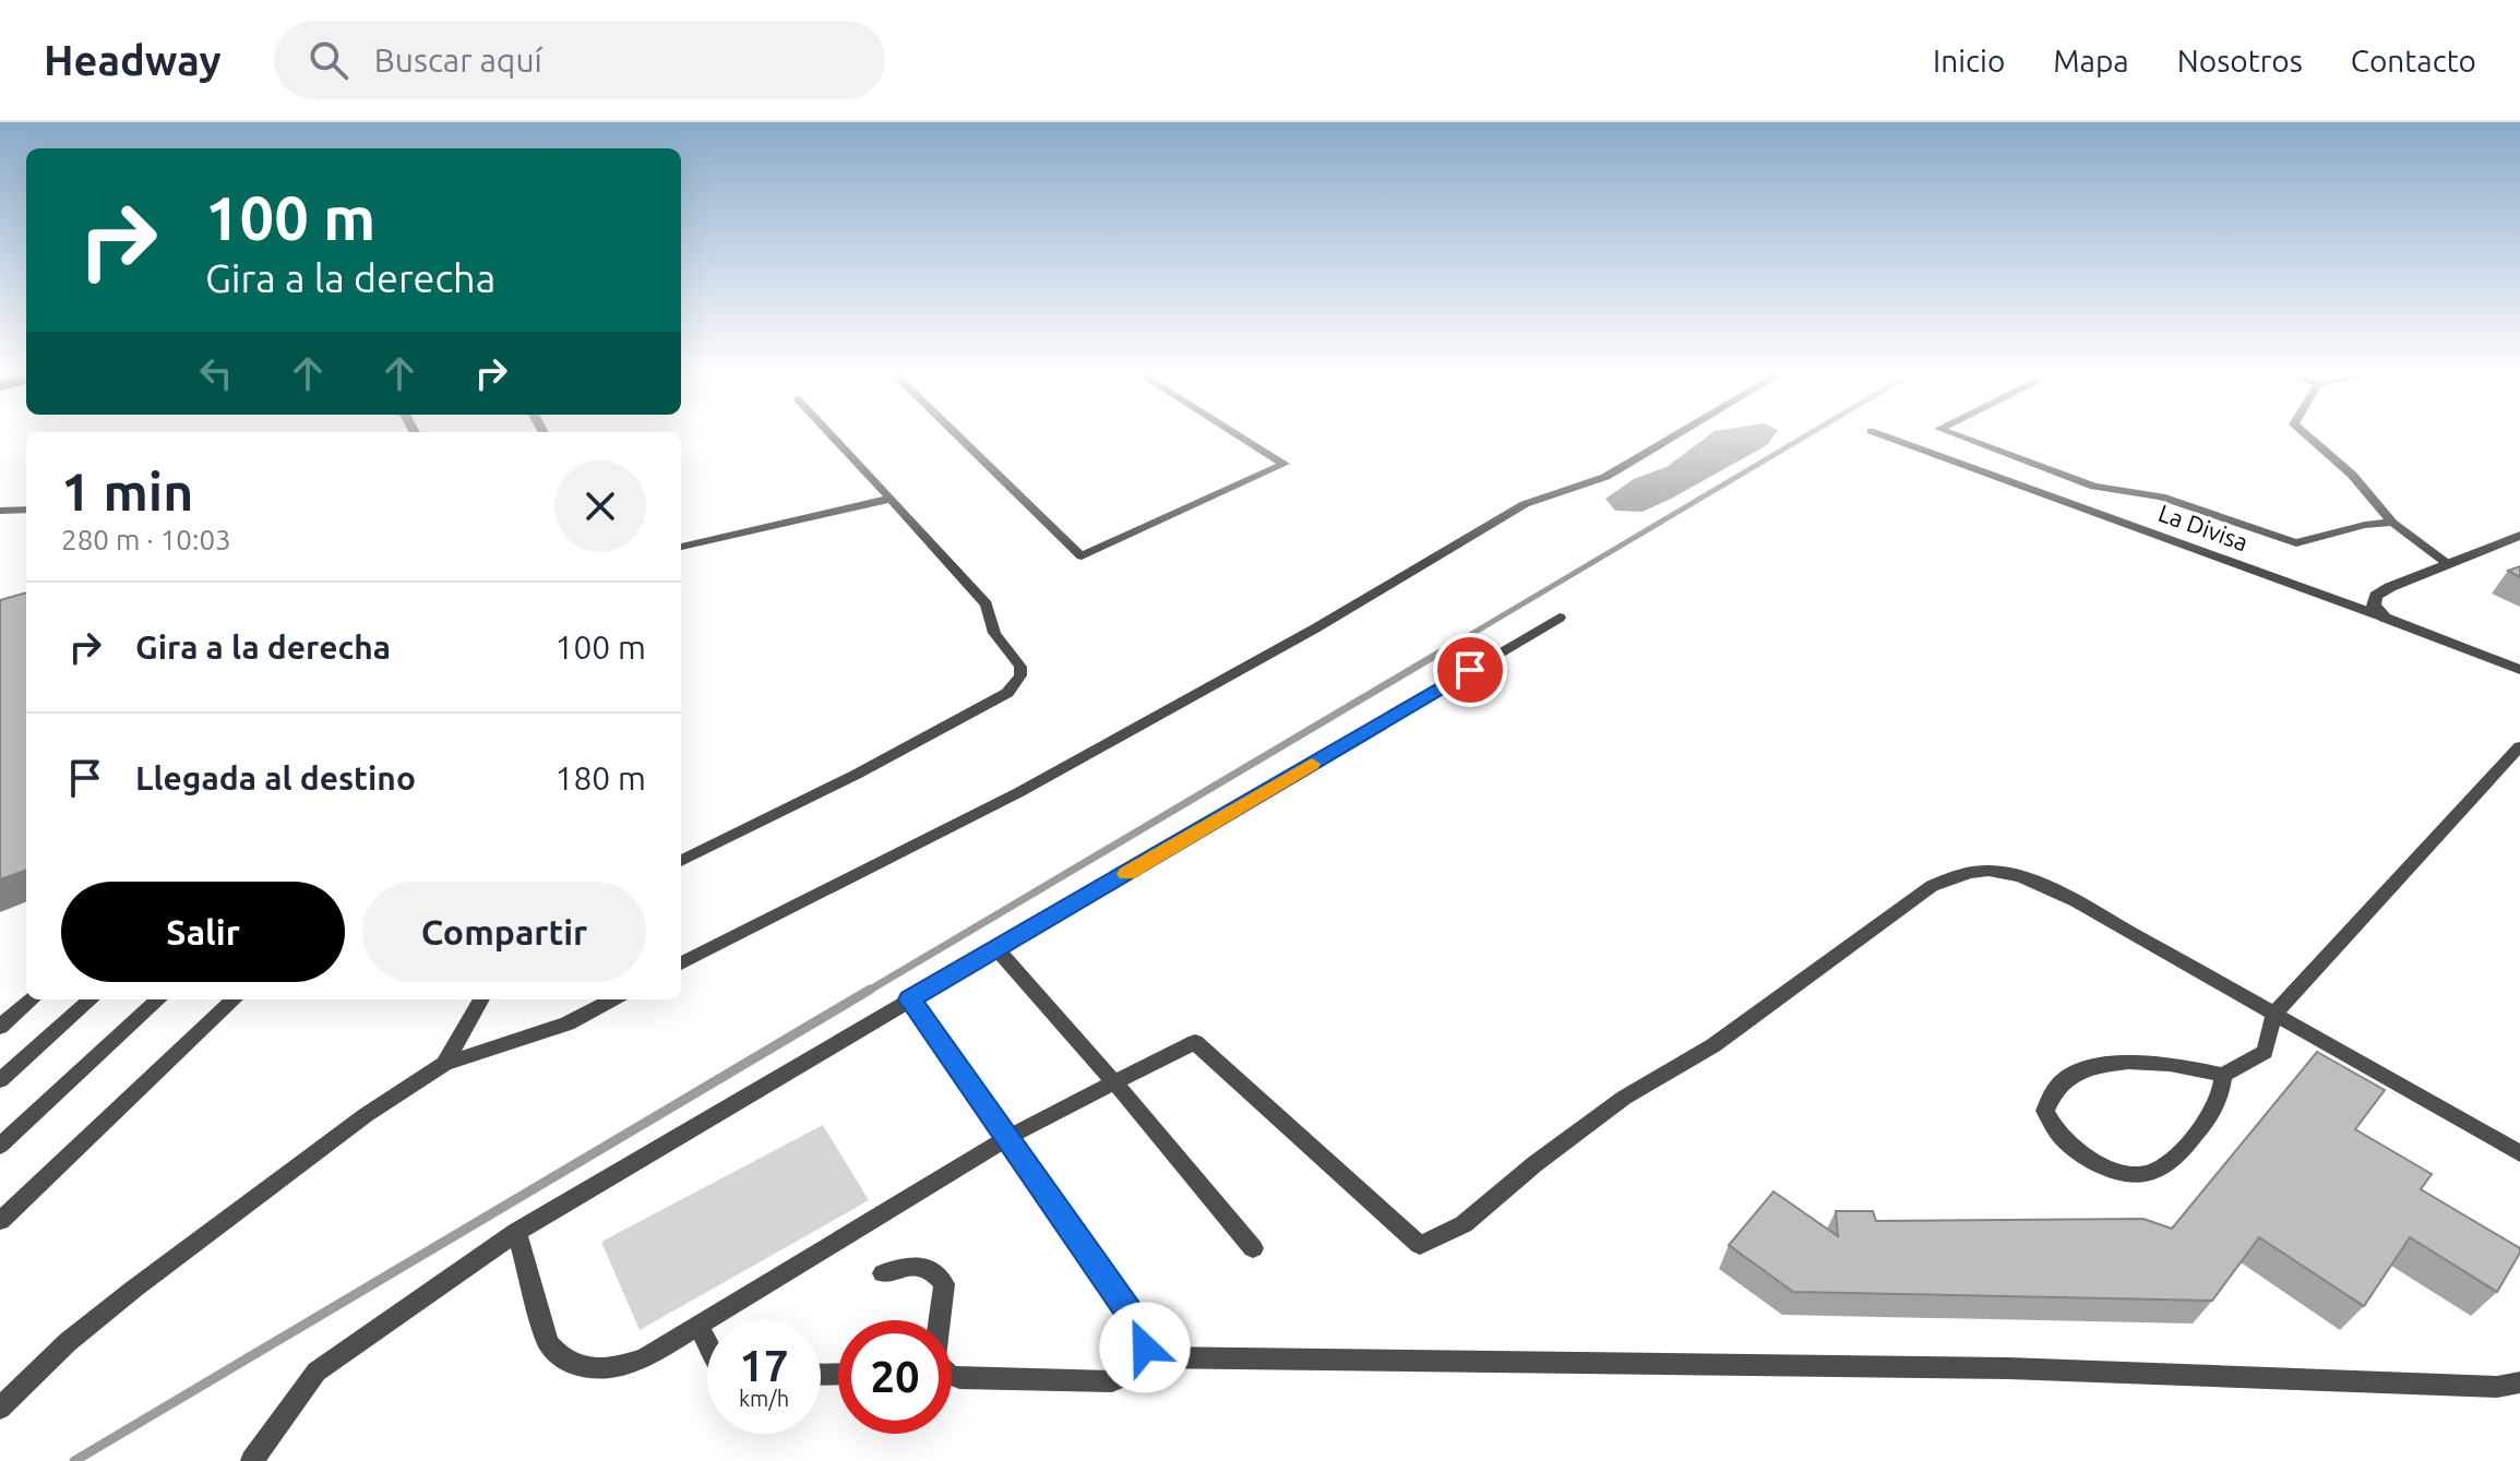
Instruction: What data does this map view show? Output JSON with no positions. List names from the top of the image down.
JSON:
{
  "streets": {
    "street": ["La Divisa"]
  },
  "page": {
    "header": "Headway",
    "search": "Buscar aquí",
    "nav": [
      "Inicio",
      "Mapa",
      "Nosotros",
      "Contacto"
    ],
    "turn": ["100 m", "Gira a la derecha"],
    "heading": ["1 min", "280 m · 10:03"],
    "list": [
      {
        "name": "Gira a la derecha",
        "value": "100 m"
      },
      {
        "name": "Llegada al destino",
        "value": "180 m"
      }
    ],
    "buttons": ["Salir", "Compartir"],
    "speed": "17 km/h",
    "limit": "20"
  }
}
